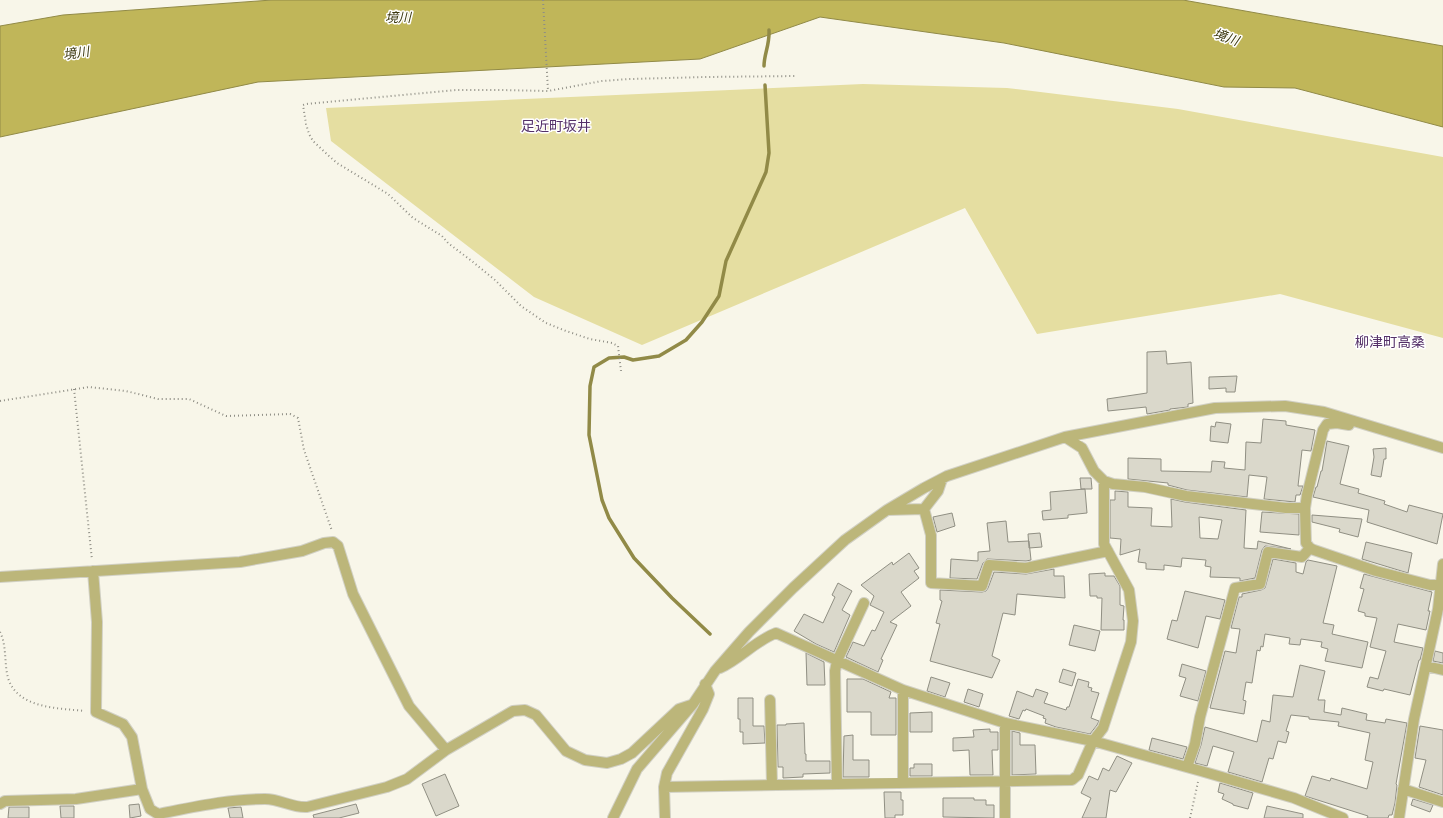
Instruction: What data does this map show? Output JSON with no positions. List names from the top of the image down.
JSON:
{
  "districts": ["足近町坂井", "柳津町高桑"],
  "water": ["境川"]
}
